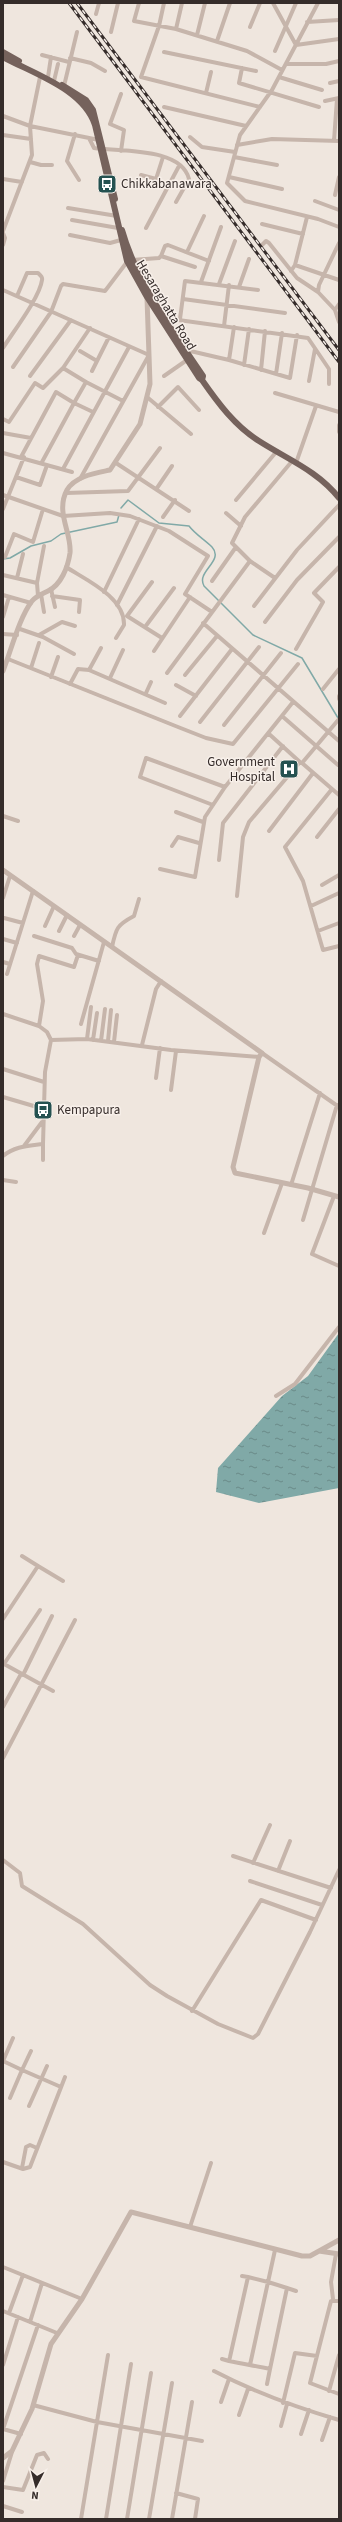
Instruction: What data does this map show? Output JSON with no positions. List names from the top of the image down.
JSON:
{
  "streets": {
    "main road": ["Hesaraghatta Road"]
  },
  "places": {
    "bus stop": ["Chikkabanawara", "Kempapura"],
    "hospital": ["Government Hospital"]
  },
  "north": "bottom"
}
